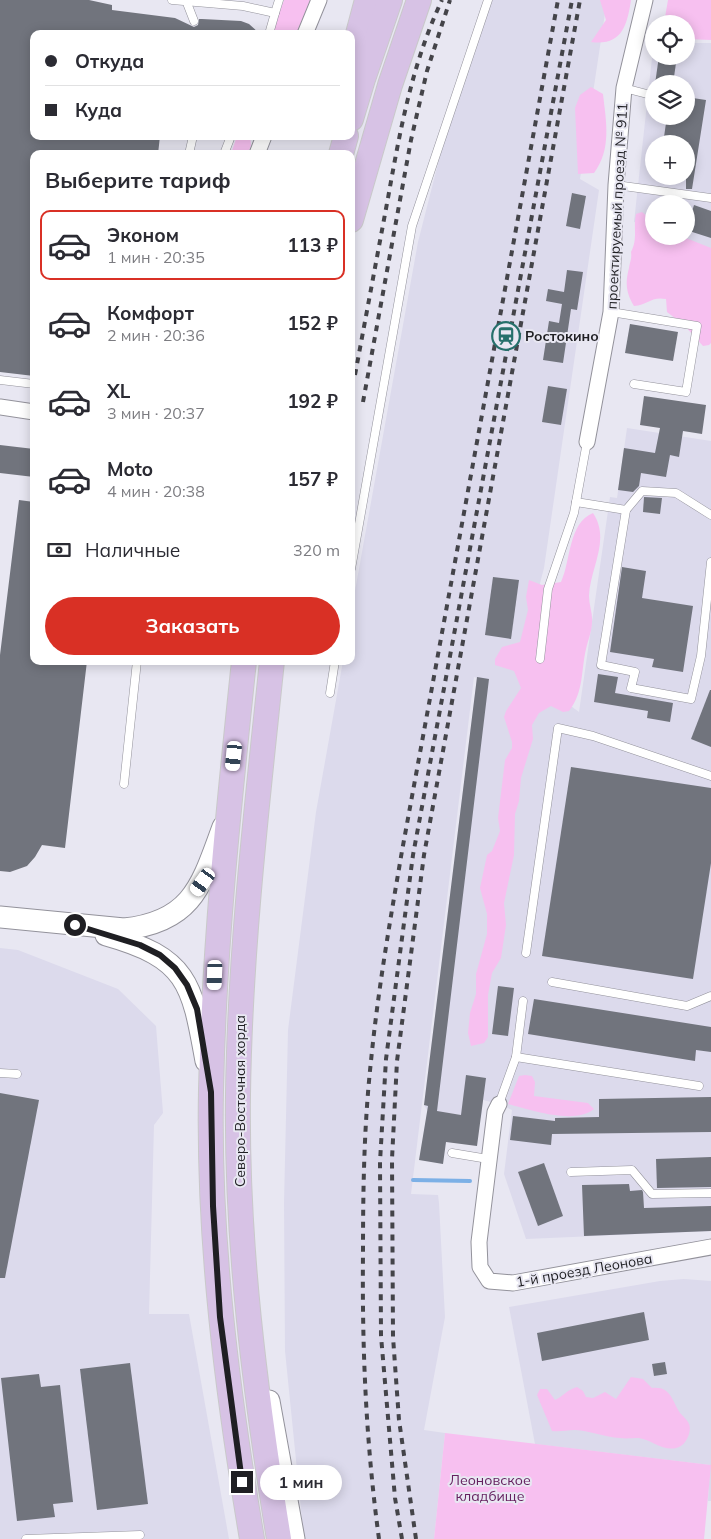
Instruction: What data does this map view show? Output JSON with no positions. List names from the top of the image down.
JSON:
{
  "streets": {
    "main road": ["Северо-Восточная хорда"],
    "street": ["проектируемый проезд № 911", "1-й проезд Леонова"]
  },
  "parks": ["Леоновское кладбище"],
  "places": {
    "station": ["Ростокино"]
  },
  "page": {
    "map_buttons": ["+", "−"],
    "banner": ["Откуда", "Куда"],
    "heading": "Выберите тариф",
    "list": [
      {
        "name": "Эконом",
        "note": "1 мин · 20:35",
        "value": "113 ₽"
      },
      {
        "name": "Комфорт",
        "note": "2 мин · 20:36",
        "value": "152 ₽"
      },
      {
        "name": "XL",
        "note": "3 мин · 20:37",
        "value": "192 ₽"
      },
      {
        "name": "Moto",
        "note": "4 мин · 20:38",
        "value": "157 ₽"
      }
    ],
    "pay": ["Наличные", "320 m"],
    "buttons": "Заказать",
    "bubble": "1 мин"
  }
}
